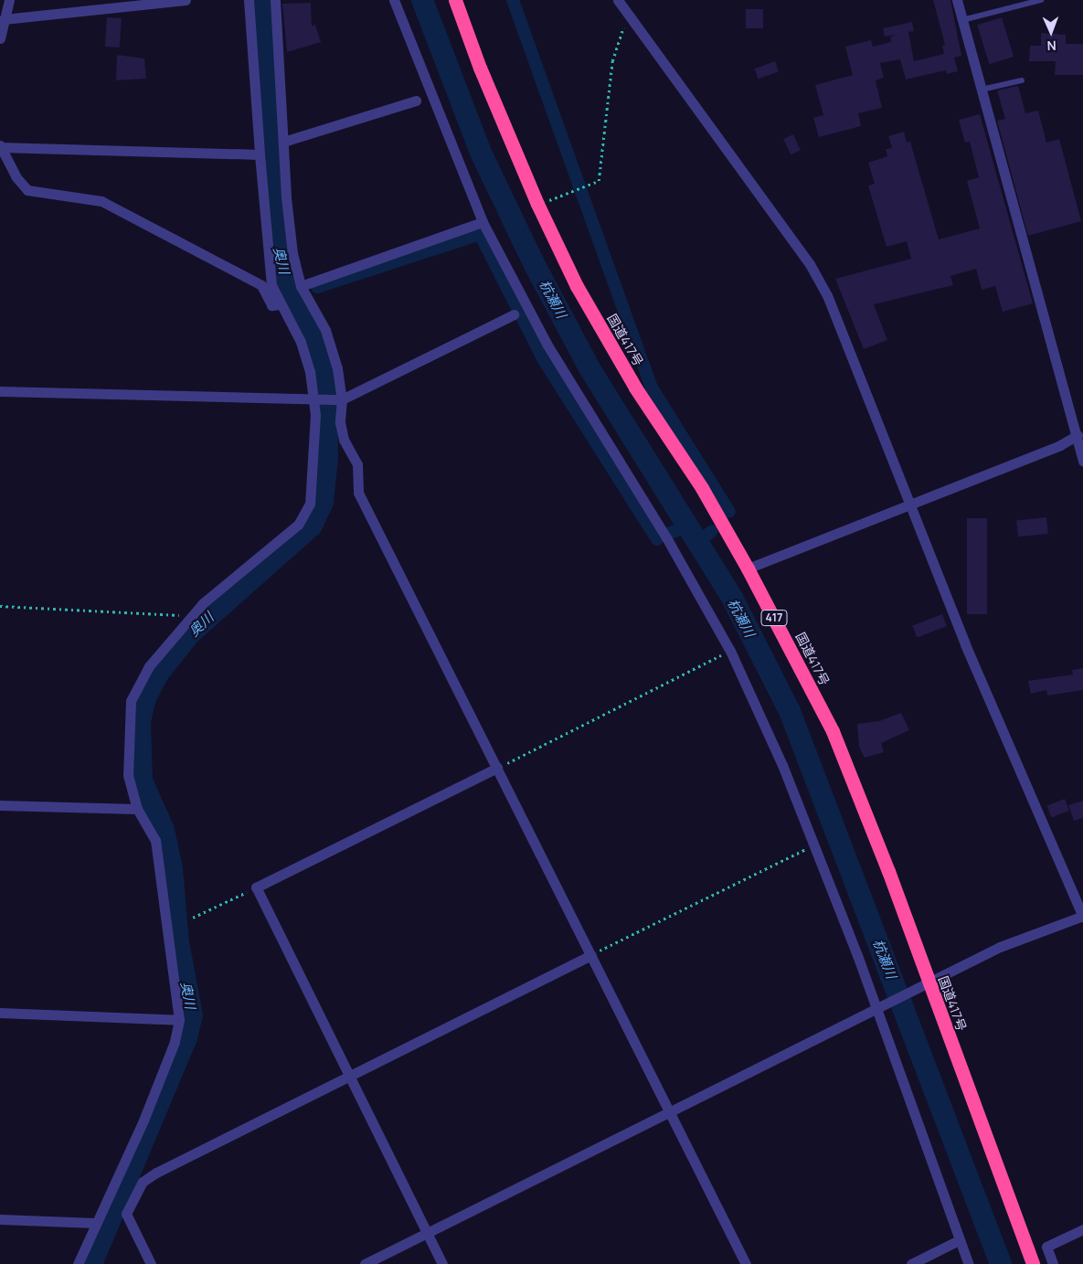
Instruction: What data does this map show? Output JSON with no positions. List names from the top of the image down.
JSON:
{
  "streets": {
    "highway": ["国道417号", "417"]
  },
  "water": ["奥川", "杭瀬川"],
  "north": "bottom"
}
